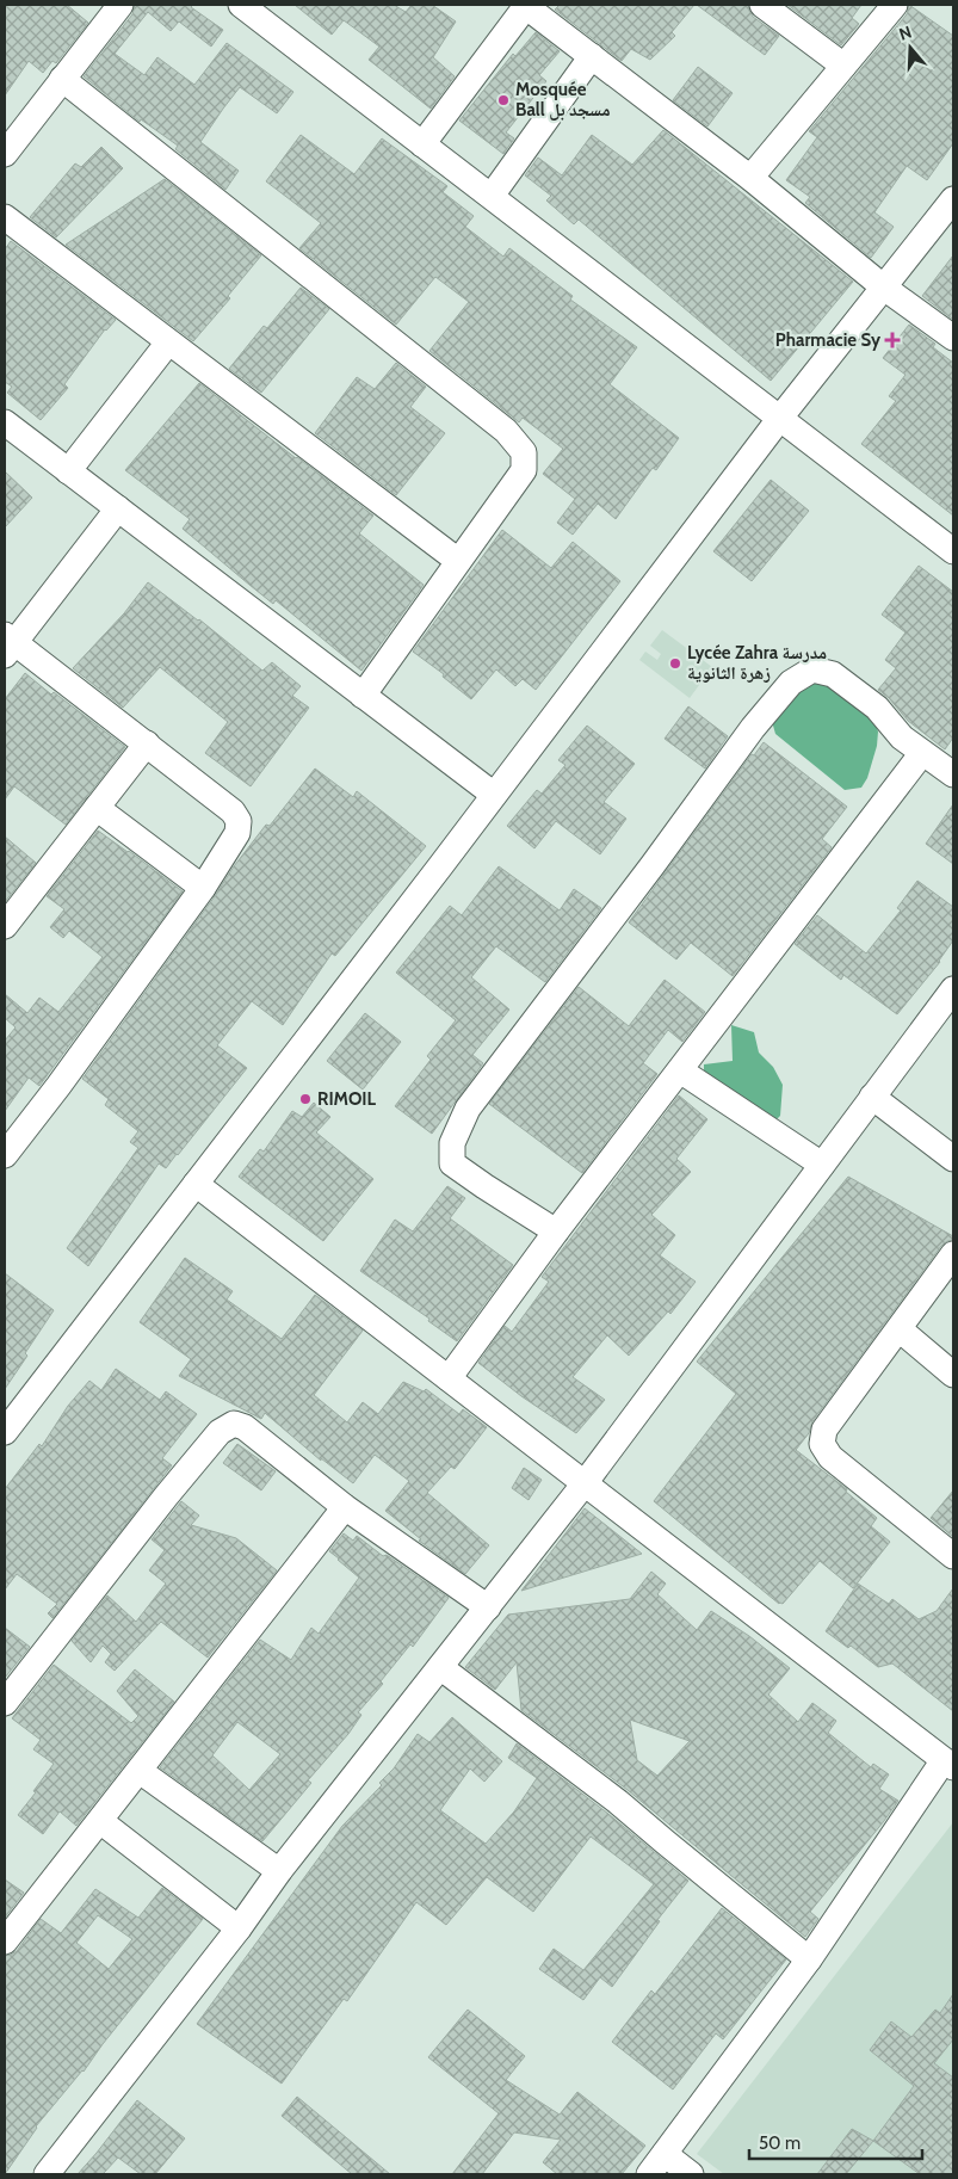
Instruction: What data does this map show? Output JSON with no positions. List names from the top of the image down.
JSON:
{
  "places": {
    "other": ["Mosquée Ball مسجد بل", "Lycée Zahra مدرسة زهرة الثانوية", "RIMOIL"],
    "health": ["Pharmacie Sy"]
  },
  "scale_bar": "50 m",
  "north": "top"
}
